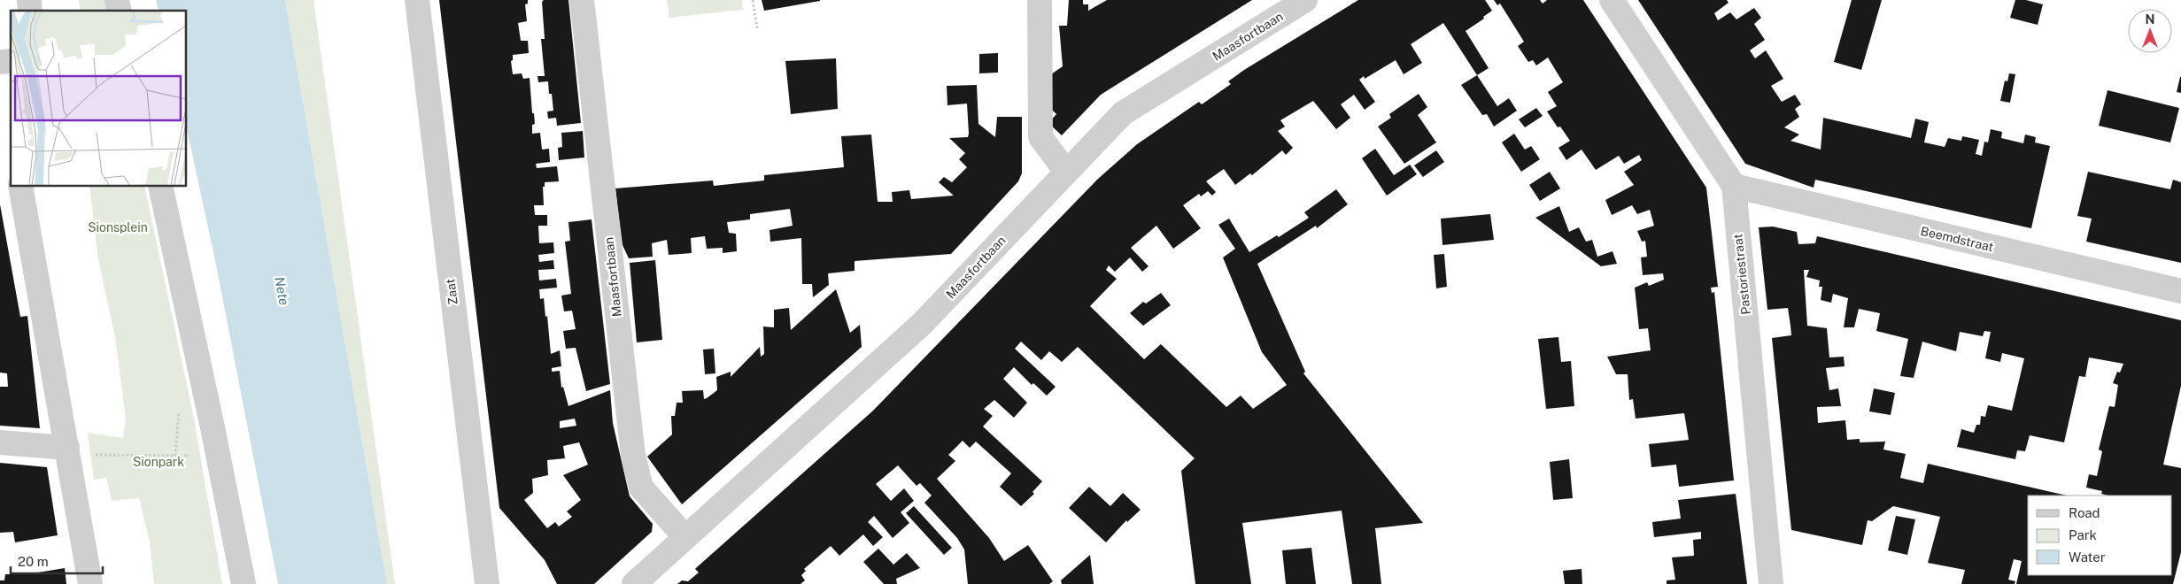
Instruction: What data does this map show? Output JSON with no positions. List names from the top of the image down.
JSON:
{
  "streets": {
    "street": [
      "Maasfortbaan",
      "Beemdstraat",
      "Pastoriestraat",
      "Zaat"
    ]
  },
  "crossings": [
    ["Beemdstraat", "Pastoriestraat"]
  ],
  "water": ["Nete"],
  "parks": ["Sionsplein", "Sionpark"],
  "legend": ["Road", "Park", "Water"],
  "scale_bar": "20 m",
  "north": "top"
}
